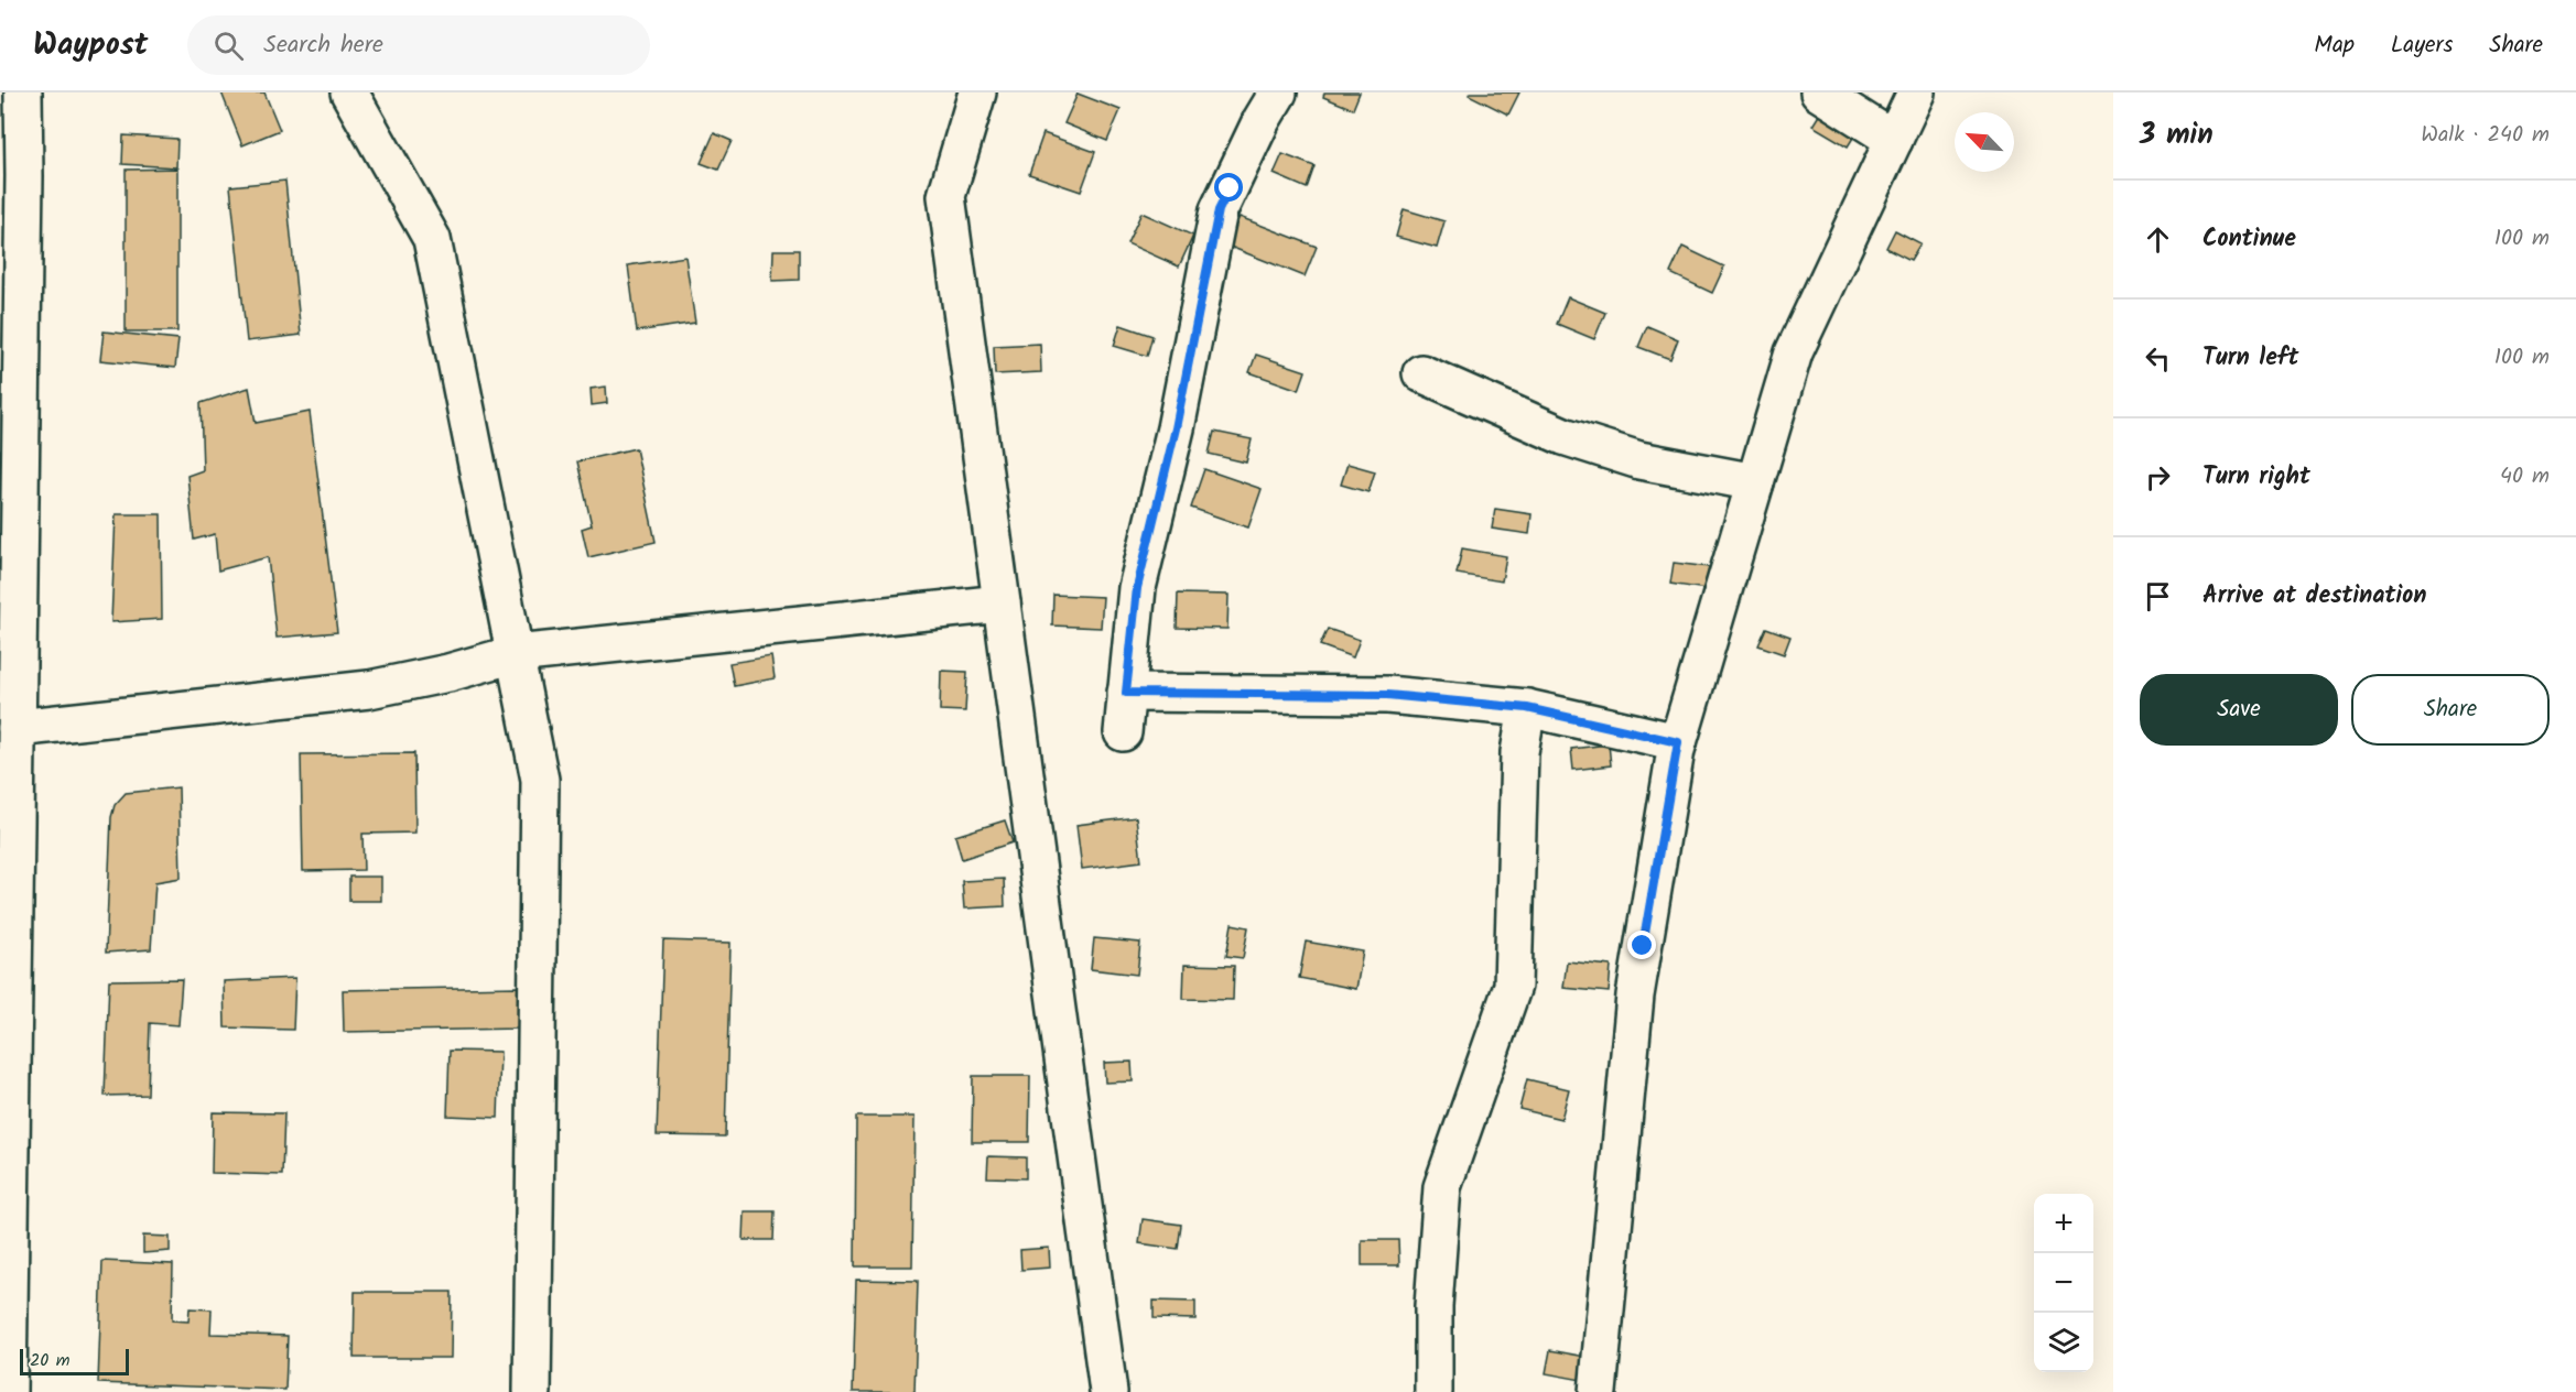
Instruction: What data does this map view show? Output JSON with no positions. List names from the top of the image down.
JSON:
{
  "scale_bar": "20 m",
  "north": "top left",
  "page": {
    "header": "Waypost",
    "search": "Search here",
    "nav": ["Map", "Layers", "Share"],
    "heading": ["3 min", "Walk · 240 m"],
    "list": [
      ["Continue", "100 m"],
      ["Turn left", "100 m"],
      ["Turn right", "40 m"],
      "Arrive at destination"
    ],
    "buttons": ["Save", "Share"],
    "map_buttons": ["+", "−"],
    "scale": "20 m"
  }
}
